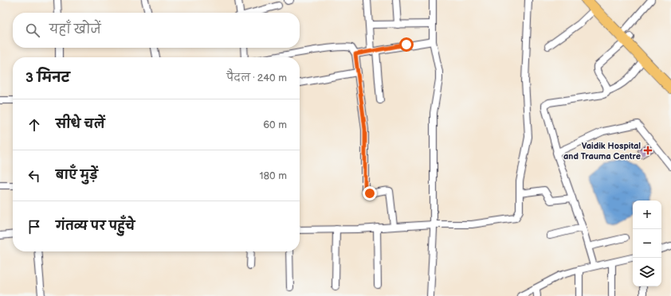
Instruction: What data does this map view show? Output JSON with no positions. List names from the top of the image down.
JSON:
{
  "places": {
    "health": ["Vaidik Hospital and Trauma Centre"]
  },
  "page": {
    "search": "यहाँ खोजें",
    "heading": ["3 मिनट", "पैदल · 240 m"],
    "list": [
      ["सीधे चलें", "60 m"],
      ["बाएँ मुड़ें", "180 m"],
      "गंतव्य पर पहुँचे"
    ],
    "map_buttons": ["+", "−"]
  }
}
